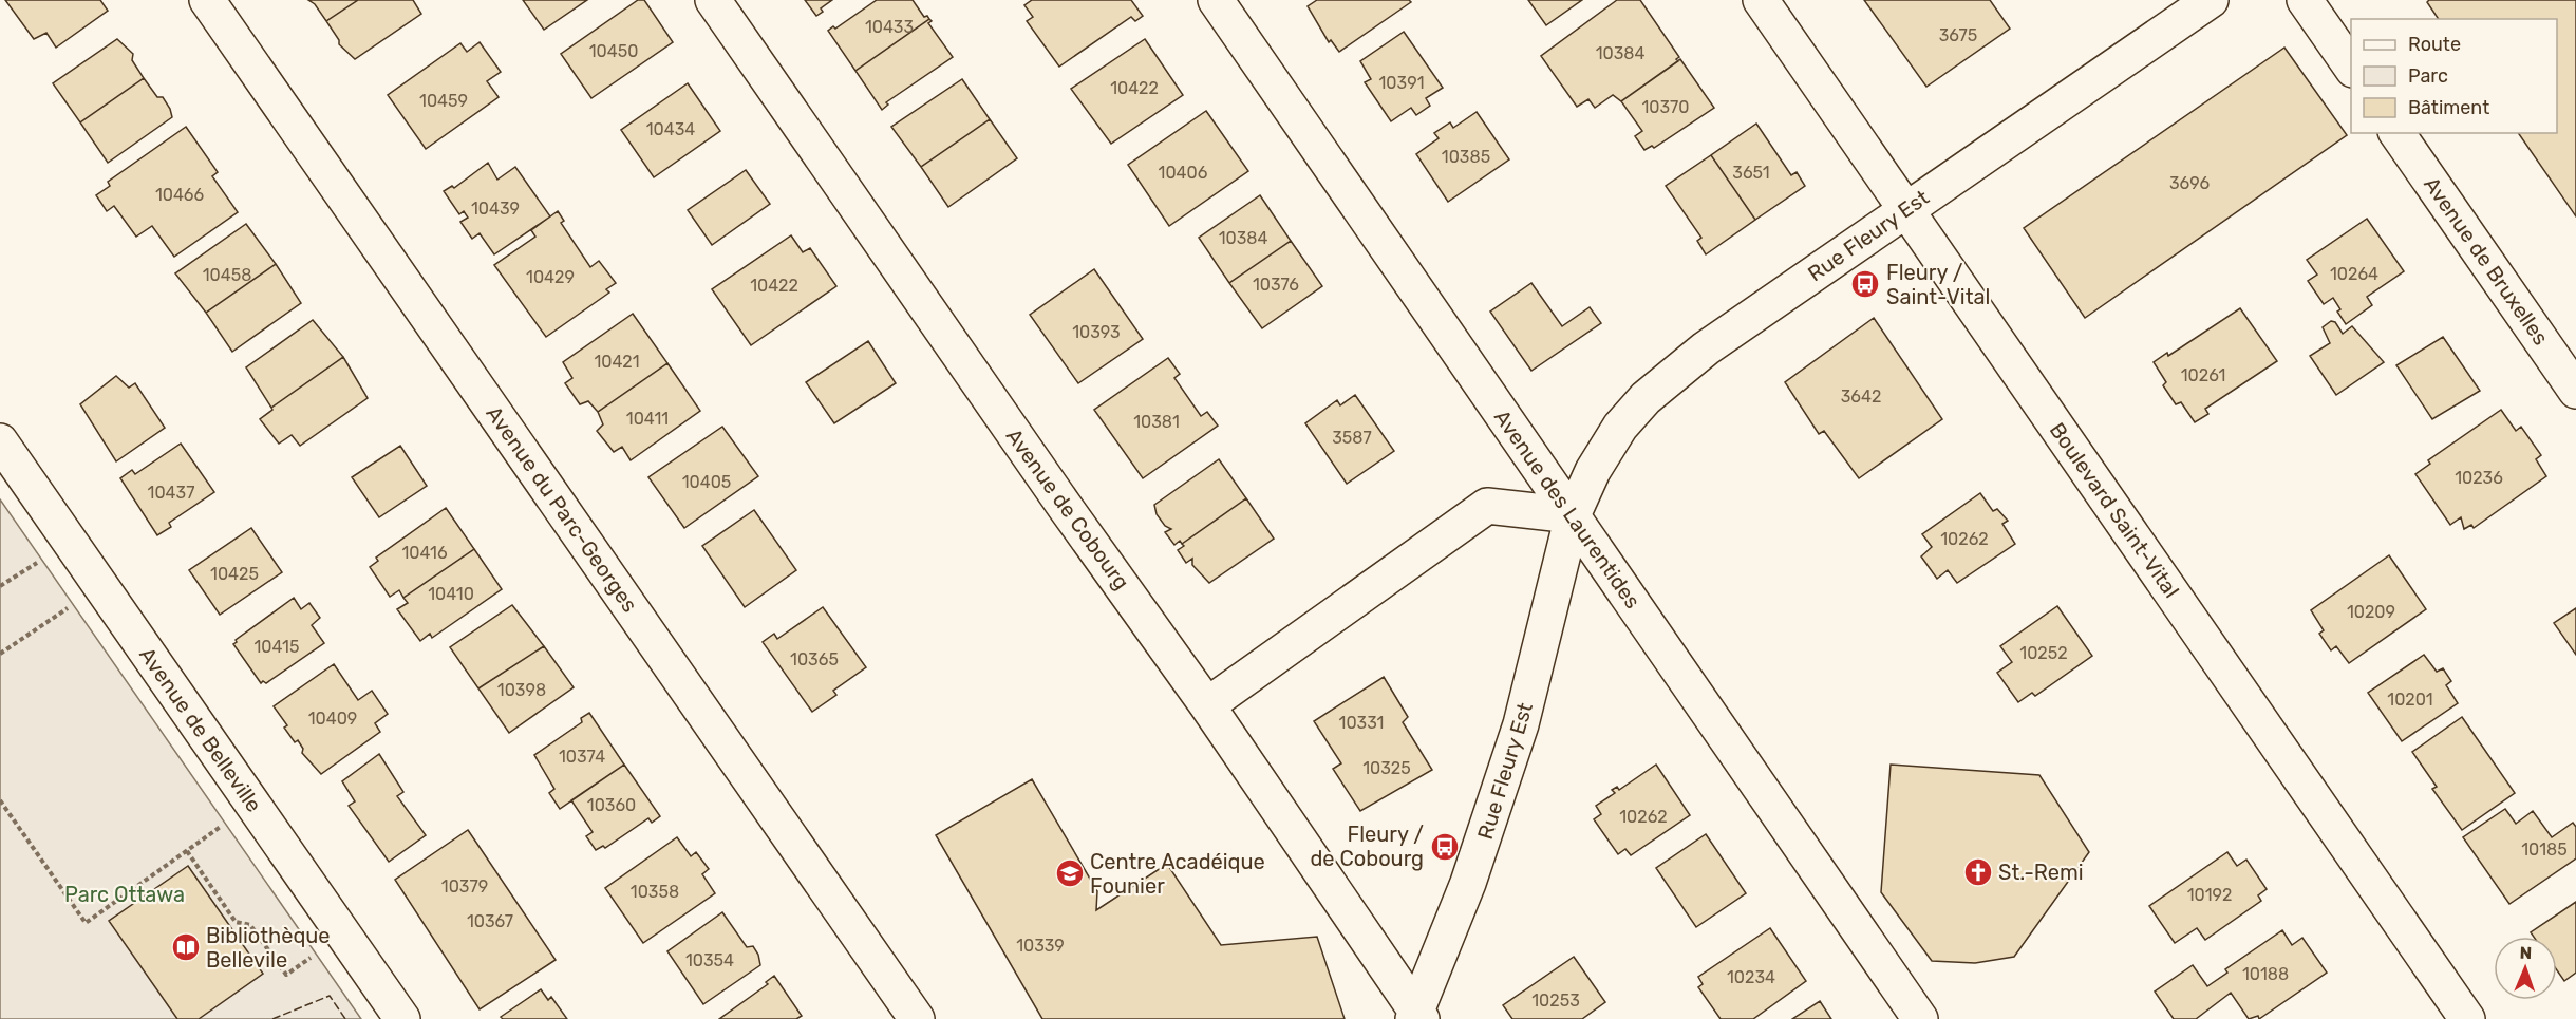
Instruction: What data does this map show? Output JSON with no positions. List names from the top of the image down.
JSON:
{
  "streets": {
    "street": [
      "Rue Fleury Est",
      "Avenue de Bruxelles",
      "Avenue du Parc-Georges",
      "Avenue de Cobourg",
      "Avenue des Laurentides",
      "Boulevard Saint-Vital",
      "Avenue de Belleville"
    ]
  },
  "crossings": [
    ["Rue Fleury Est", "Avenue de Cobourg"],
    ["Rue Fleury Est", "Avenue des Laurentides"],
    ["Rue Fleury Est", "Boulevard Saint-Vital"]
  ],
  "parks": ["Parc Ottawa"],
  "places": {
    "bus stop": ["Fleury / Saint-Vital", "Fleury / de Cobourg"],
    "church": ["St.-Remi"],
    "school or university": ["Centre Acadéique Founier"],
    "library": ["Bibliothèque Bellevile"]
  },
  "house_numbers": [
    "10433",
    "3675",
    "10450",
    "10384",
    "10391",
    "10422",
    "10459",
    "10370",
    "10434",
    "10385",
    "10406",
    "3651",
    "3696",
    "10466",
    "10439",
    "10384",
    "10264",
    "10458",
    "10429",
    "10376",
    "10422",
    "10393",
    "10421",
    "10261",
    "3642",
    "10411",
    "10381",
    "3587",
    "10236",
    "10405",
    "10437",
    "10262",
    "10416",
    "10425",
    "10410",
    "10209",
    "10415",
    "10252",
    "10365",
    "10398",
    "10201",
    "10409",
    "10331",
    "10374",
    "10325",
    "10360",
    "10262",
    "10185",
    "10379",
    "10358",
    "10192",
    "10367",
    "10339",
    "10354",
    "10188",
    "10234",
    "10253"
  ],
  "legend": ["Route", "Parc", "Bâtiment"],
  "north": "top"
}
